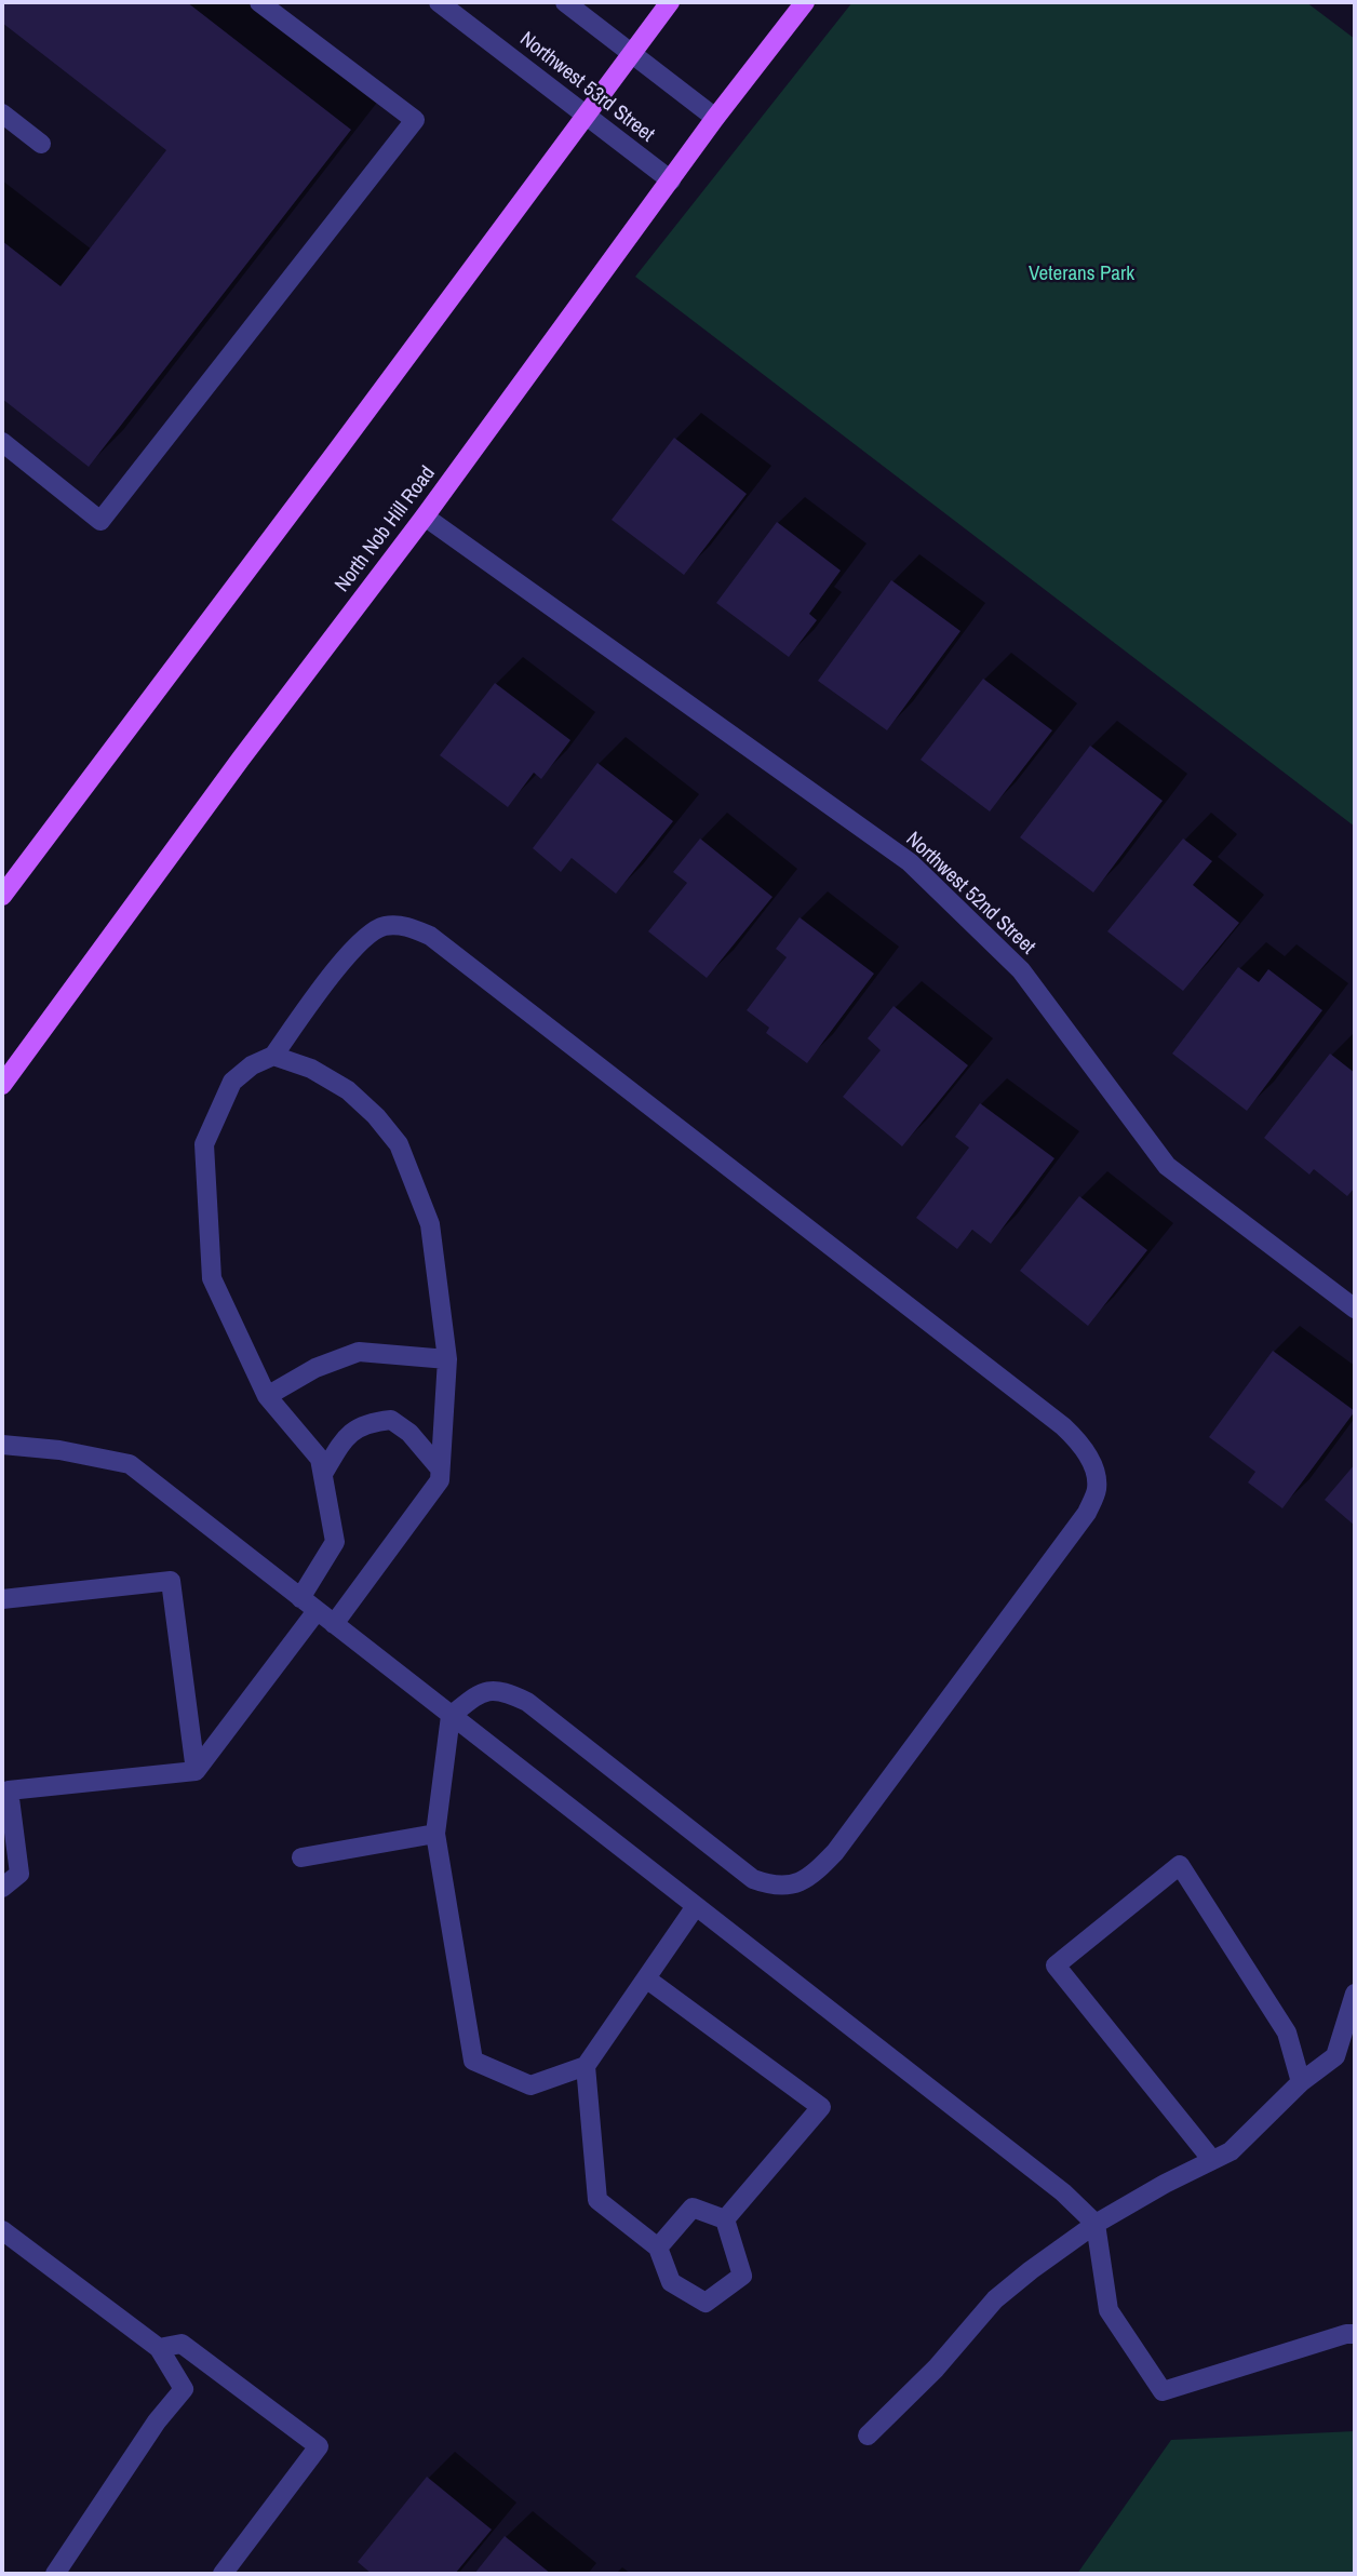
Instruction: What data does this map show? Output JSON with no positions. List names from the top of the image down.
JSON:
{
  "streets": {
    "main road": ["North Nob Hill Road"],
    "street": ["Northwest 53rd Street", "Northwest 52nd Street"]
  },
  "crossings": [
    ["Northwest 53rd Street", "North Nob Hill Road"],
    ["North Nob Hill Road", "Northwest 52nd Street"]
  ],
  "parks": ["Veterans Park"]
}
